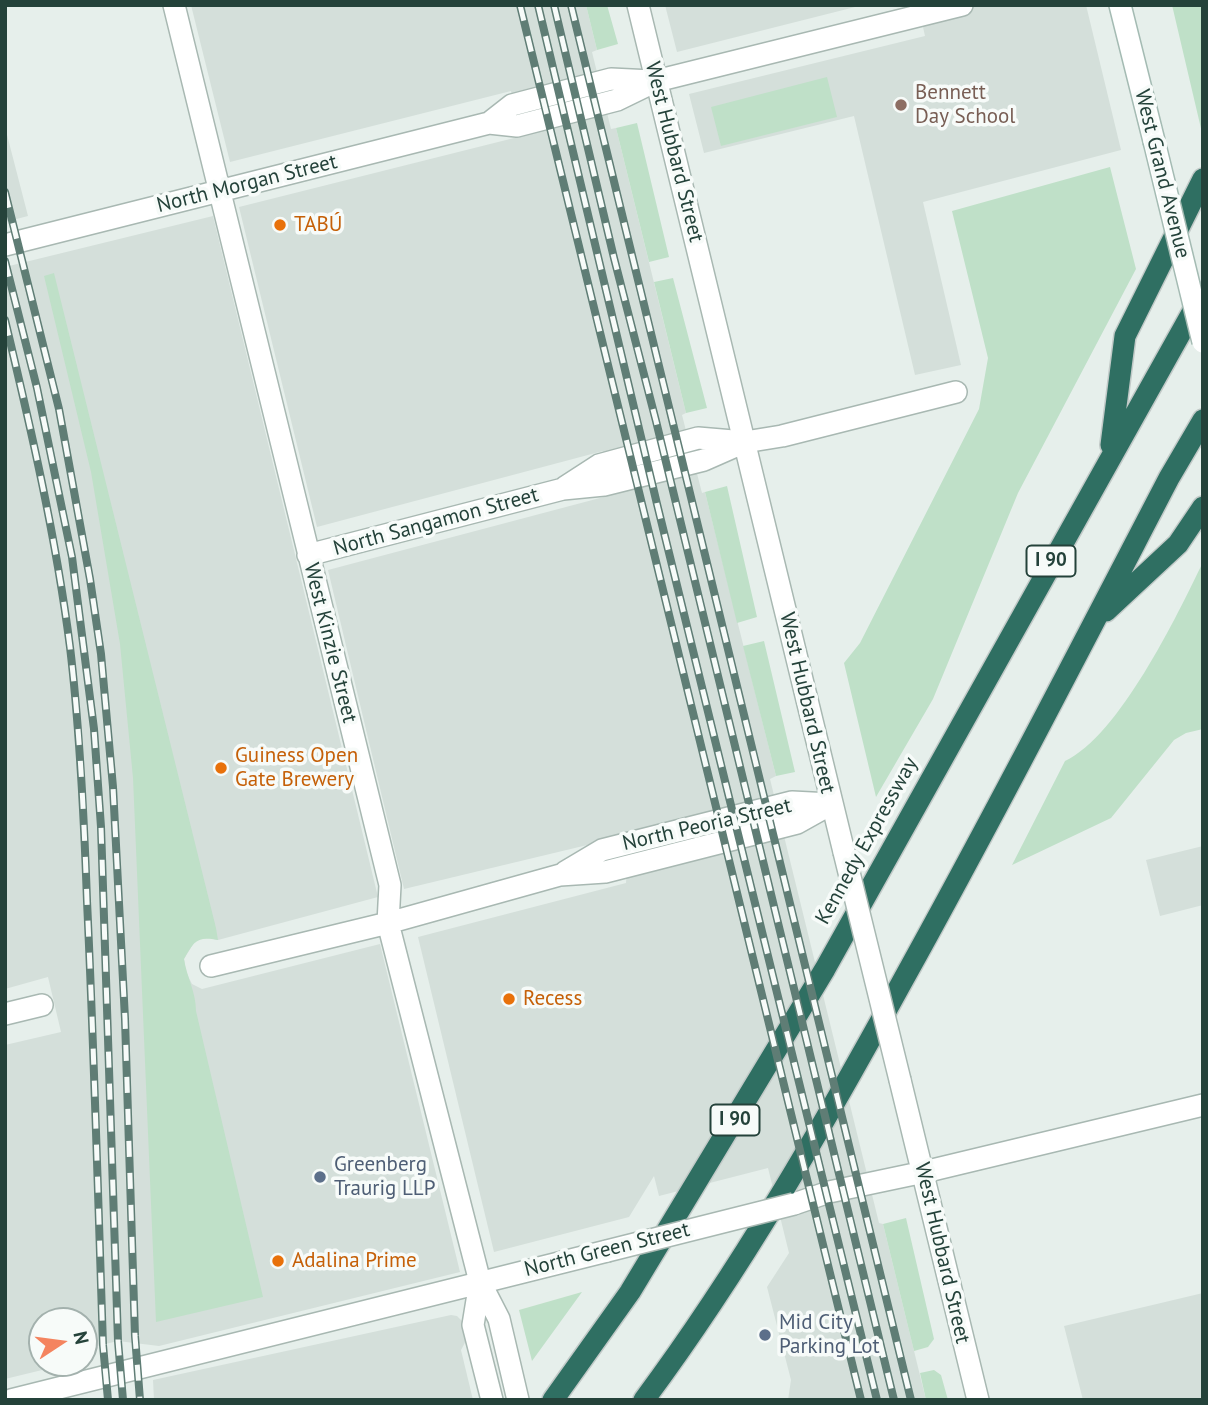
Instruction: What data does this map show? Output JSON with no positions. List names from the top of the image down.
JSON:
{
  "streets": {
    "highway": ["I 90", "Kennedy Expressway"],
    "street": [
      "West Hubbard Street",
      "West Grand Avenue",
      "North Morgan Street",
      "North Sangamon Street",
      "West Kinzie Street",
      "North Peoria Street",
      "North Green Street"
    ]
  },
  "crossings": [
    ["West Hubbard Street", "North Morgan Street"],
    ["West Hubbard Street", "North Sangamon Street"],
    ["West Hubbard Street", "North Peoria Street"],
    ["West Hubbard Street", "North Green Street"],
    ["North Morgan Street", "West Kinzie Street"],
    ["North Sangamon Street", "West Kinzie Street"],
    ["West Kinzie Street", "North Peoria Street"],
    ["West Kinzie Street", "North Green Street"]
  ],
  "places": [
    "Bennett Day School",
    "TABÚ",
    "Guiness Open Gate Brewery",
    "Recess",
    "Greenberg Traurig LLP",
    "Adalina Prime",
    "Mid City Parking Lot"
  ],
  "north": "right"
}
